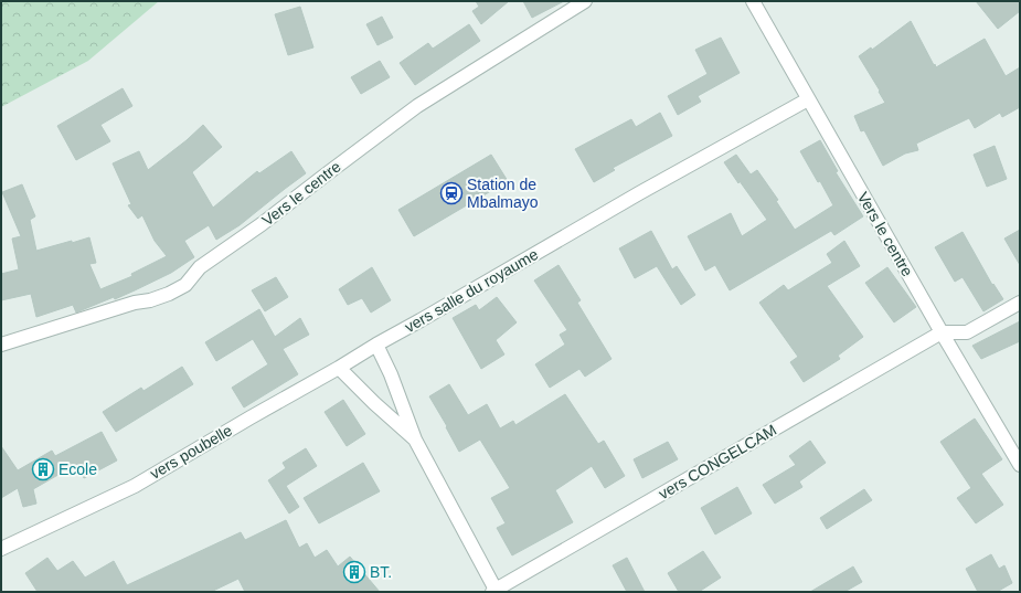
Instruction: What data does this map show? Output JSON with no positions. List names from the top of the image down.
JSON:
{
  "streets": {
    "street": [
      "Vers le centre",
      "vers salle du royaume",
      "vers poubelle",
      "vers CONGELCAM"
    ]
  },
  "crossings": [
    ["Vers le centre", "vers salle du royaume"],
    ["Vers le centre", "vers CONGELCAM"],
    ["vers salle du royaume", "vers poubelle"]
  ],
  "places": {
    "station": ["Station de Mbalmayo"],
    "building": ["Ecole", "BT."]
  }
}
